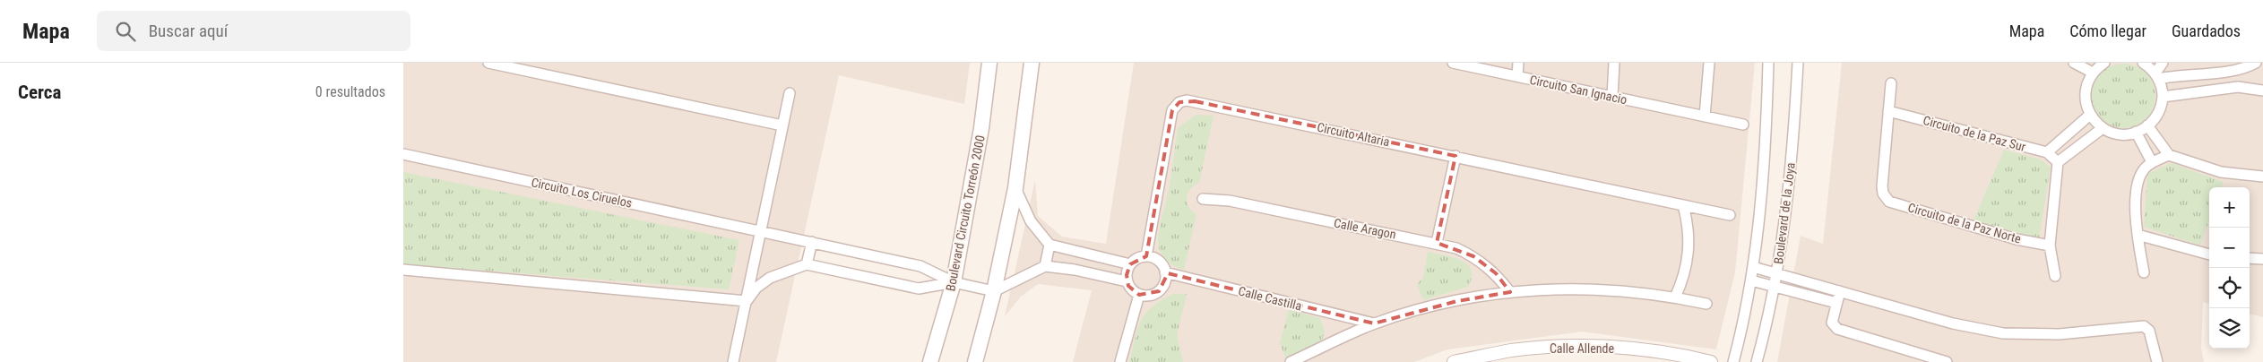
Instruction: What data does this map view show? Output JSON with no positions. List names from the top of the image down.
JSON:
{
  "streets": {
    "main road": ["Boulevard Circuito Torreón 2000"],
    "street": [
      "Circuito San Ignacio",
      "Circuito de la Paz Sur",
      "Circuito Altaria",
      "Circuito Los Ciruelos",
      "Boulevard de la Joya",
      "Circuito de la Paz Norte",
      "Calle Aragon",
      "Calle Castilla",
      "Calle Allende"
    ]
  },
  "crossings": [
    ["Circuito de la Paz Sur", "Circuito de la Paz Norte"],
    ["Circuito Altaria", "Calle Castilla"],
    ["Circuito Los Ciruelos", "Boulevard Circuito Torreón 2000"]
  ],
  "page": {
    "header": "Mapa",
    "search": "Buscar aquí",
    "nav": ["Mapa", "Cómo llegar", "Guardados"],
    "heading": ["Cerca", "0 resultados"],
    "map_buttons": ["+", "−"]
  }
}
